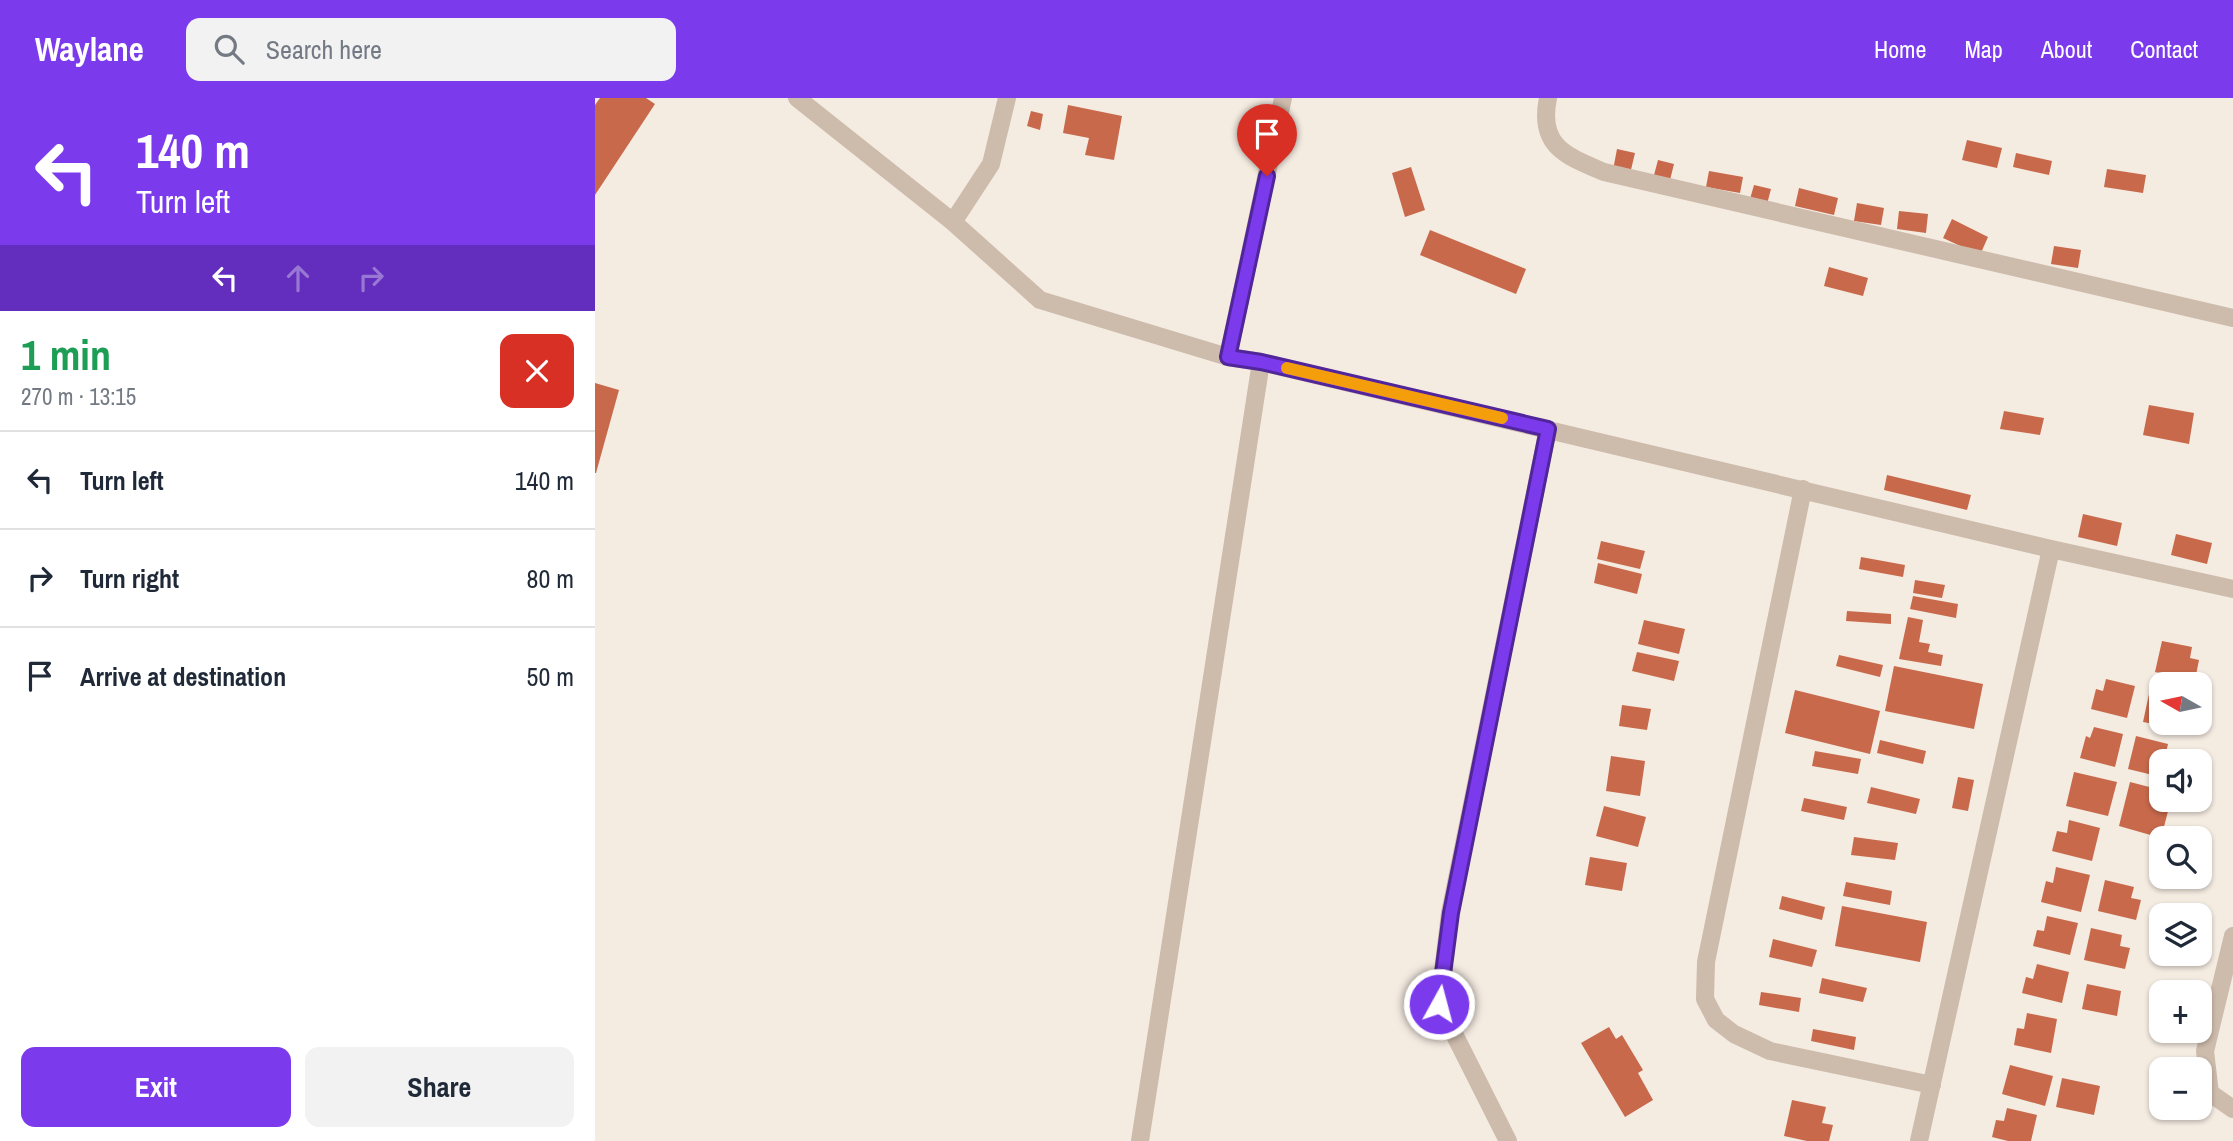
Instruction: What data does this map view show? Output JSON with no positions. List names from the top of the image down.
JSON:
{
  "north": "left",
  "page": {
    "header": "Waylane",
    "search": "Search here",
    "nav": [
      "Home",
      "Map",
      "About",
      "Contact"
    ],
    "turn": ["140 m", "Turn left"],
    "heading": ["1 min", "270 m · 13:15"],
    "list": [
      {
        "name": "Turn left",
        "value": "140 m"
      },
      {
        "name": "Turn right",
        "value": "80 m"
      },
      {
        "name": "Arrive at destination",
        "value": "50 m"
      }
    ],
    "map_buttons": ["+", "−"],
    "buttons": ["Exit", "Share"]
  }
}
